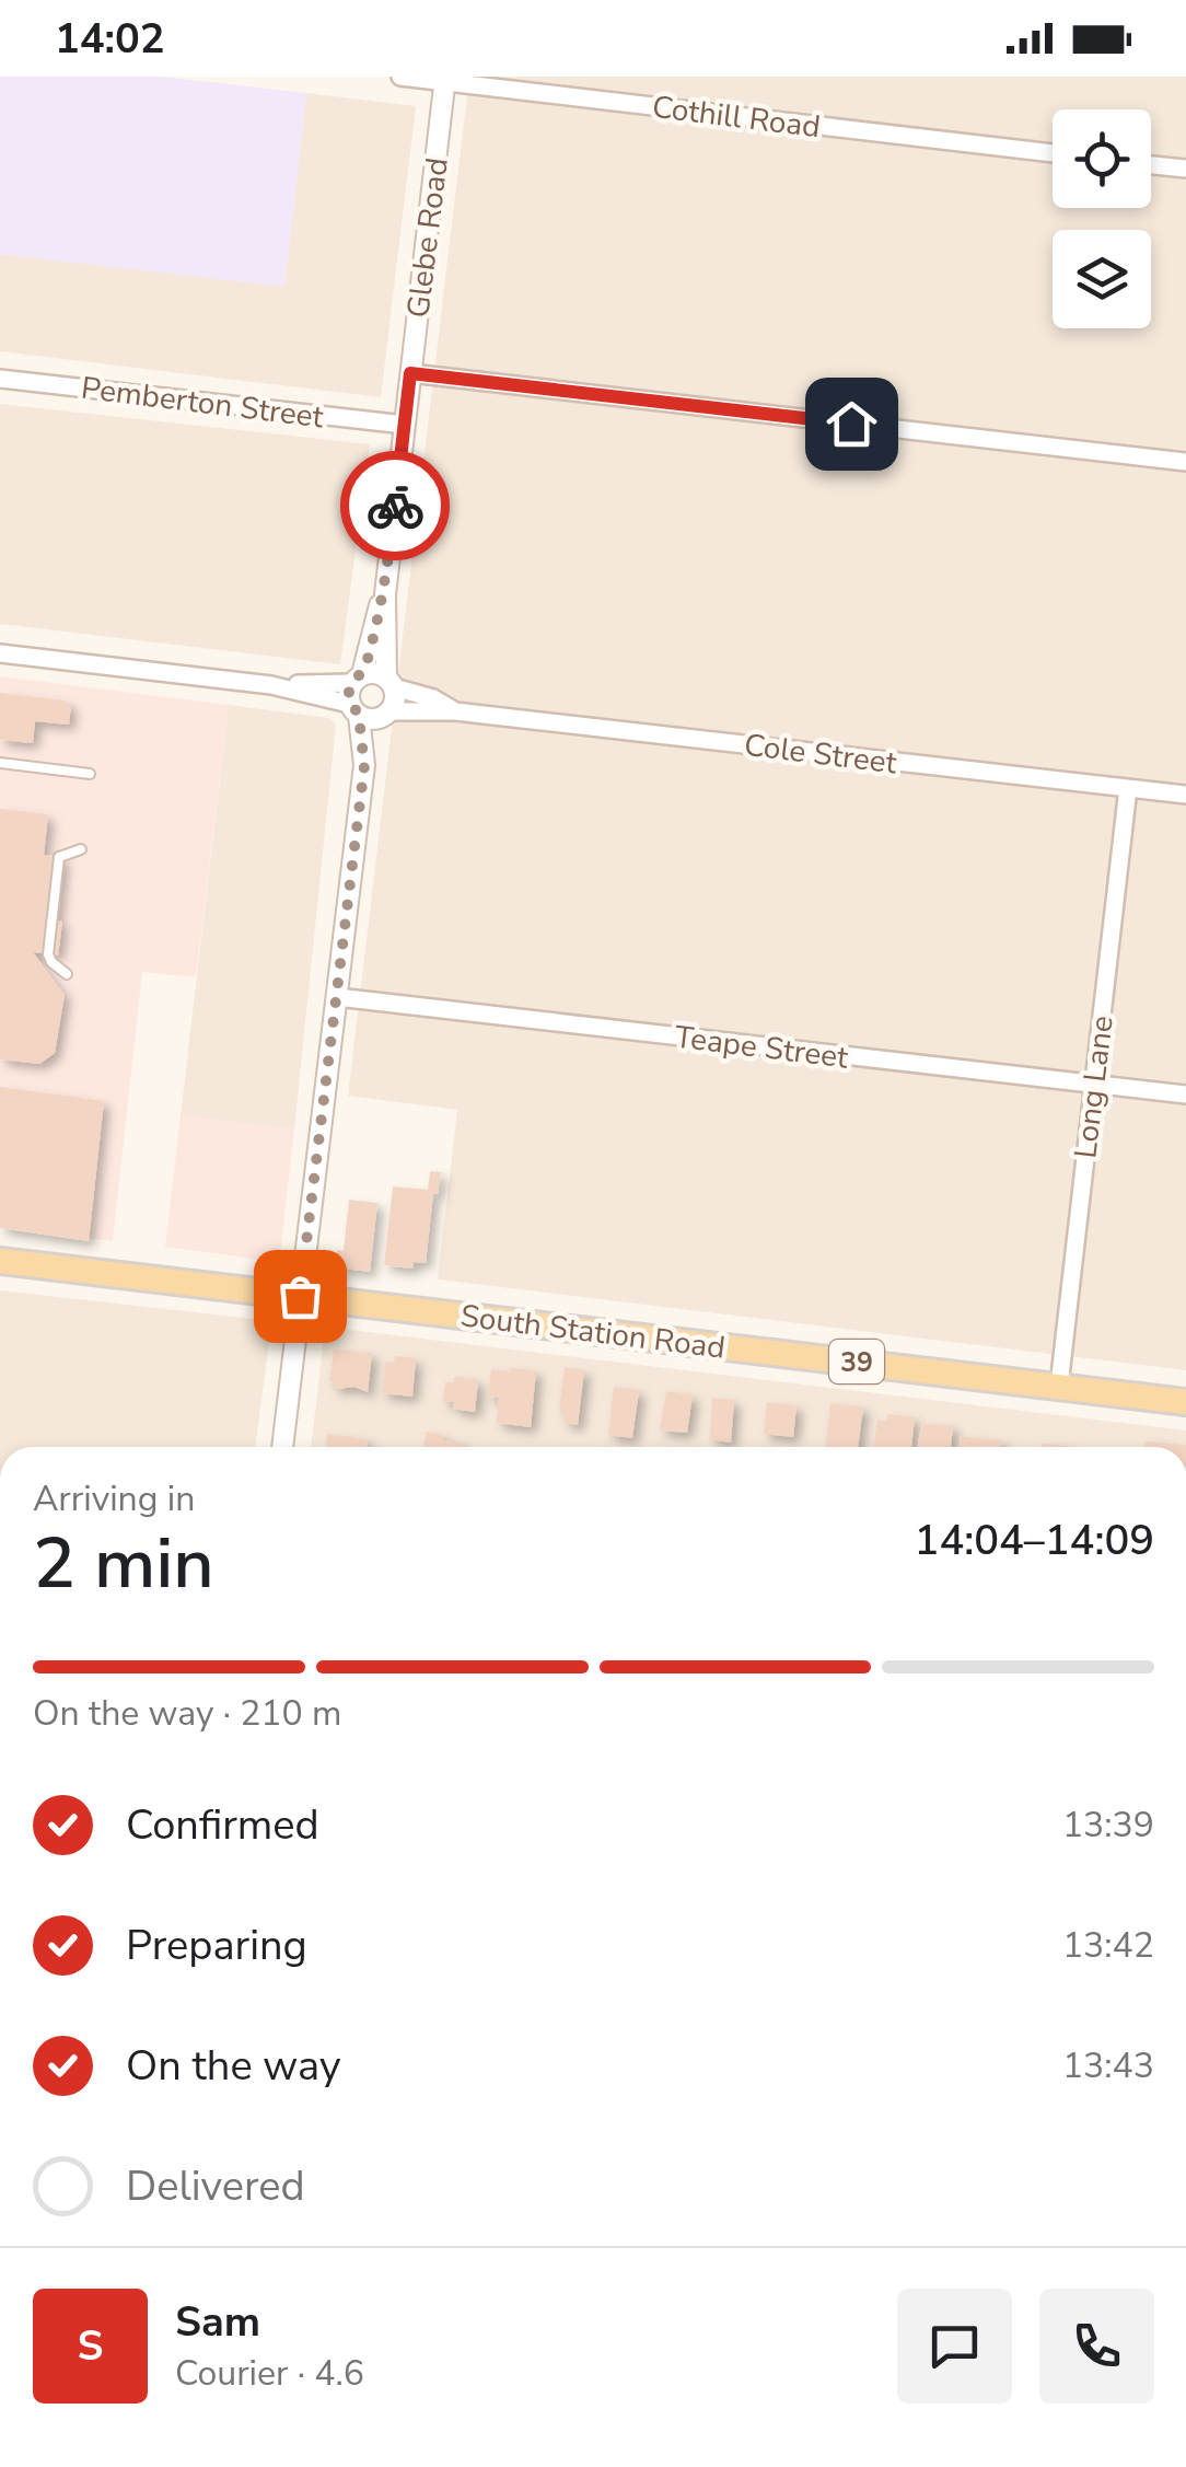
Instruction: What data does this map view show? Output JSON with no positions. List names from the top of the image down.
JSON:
{
  "streets": {
    "main road": ["South Station Road", "39"],
    "street": [
      "Cothill Road",
      "Glebe Road",
      "Pemberton Street",
      "Cole Street",
      "Teape Street",
      "Long Lane"
    ]
  },
  "crossings": [
    ["Cothill Road", "Glebe Road"],
    ["Glebe Road", "Pemberton Street"],
    ["Glebe Road", "Cole Street"],
    ["Glebe Road", "Teape Street"],
    ["Glebe Road", "South Station Road"],
    ["Cole Street", "Long Lane"],
    ["Teape Street", "Long Lane"],
    ["Long Lane", "South Station Road"]
  ],
  "page": {
    "status": "14:02",
    "heading": ["2 min", "Arriving in", "14:04–14:09"],
    "panel": ["Sam", "Courier · 4.6"],
    "bar": "On the way · 210 m",
    "list": [
      ["Confirmed", "13:39"],
      ["Preparing", "13:42"],
      ["On the way", "13:43"],
      "Delivered"
    ],
    "round": "S"
  }
}
